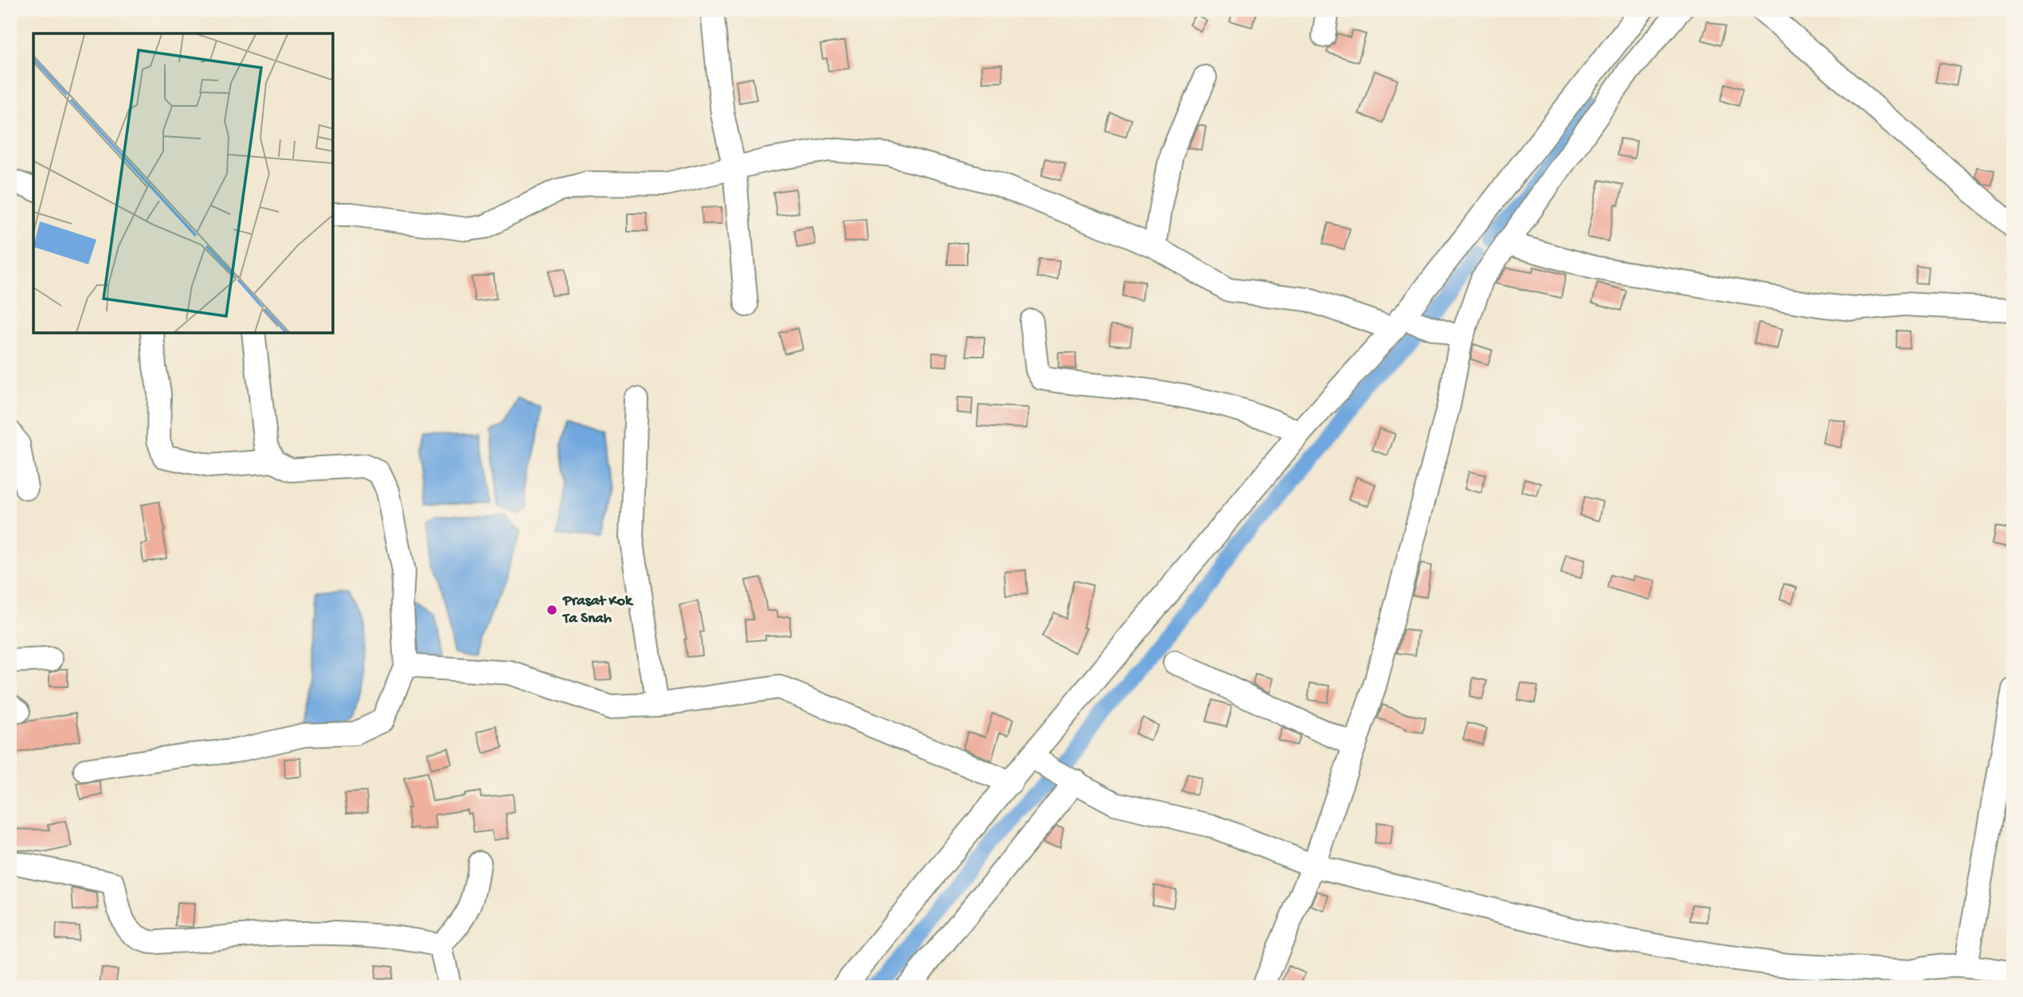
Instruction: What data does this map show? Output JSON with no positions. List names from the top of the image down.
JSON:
{
  "places": ["Prasat Kok Ta Snah"]
}
